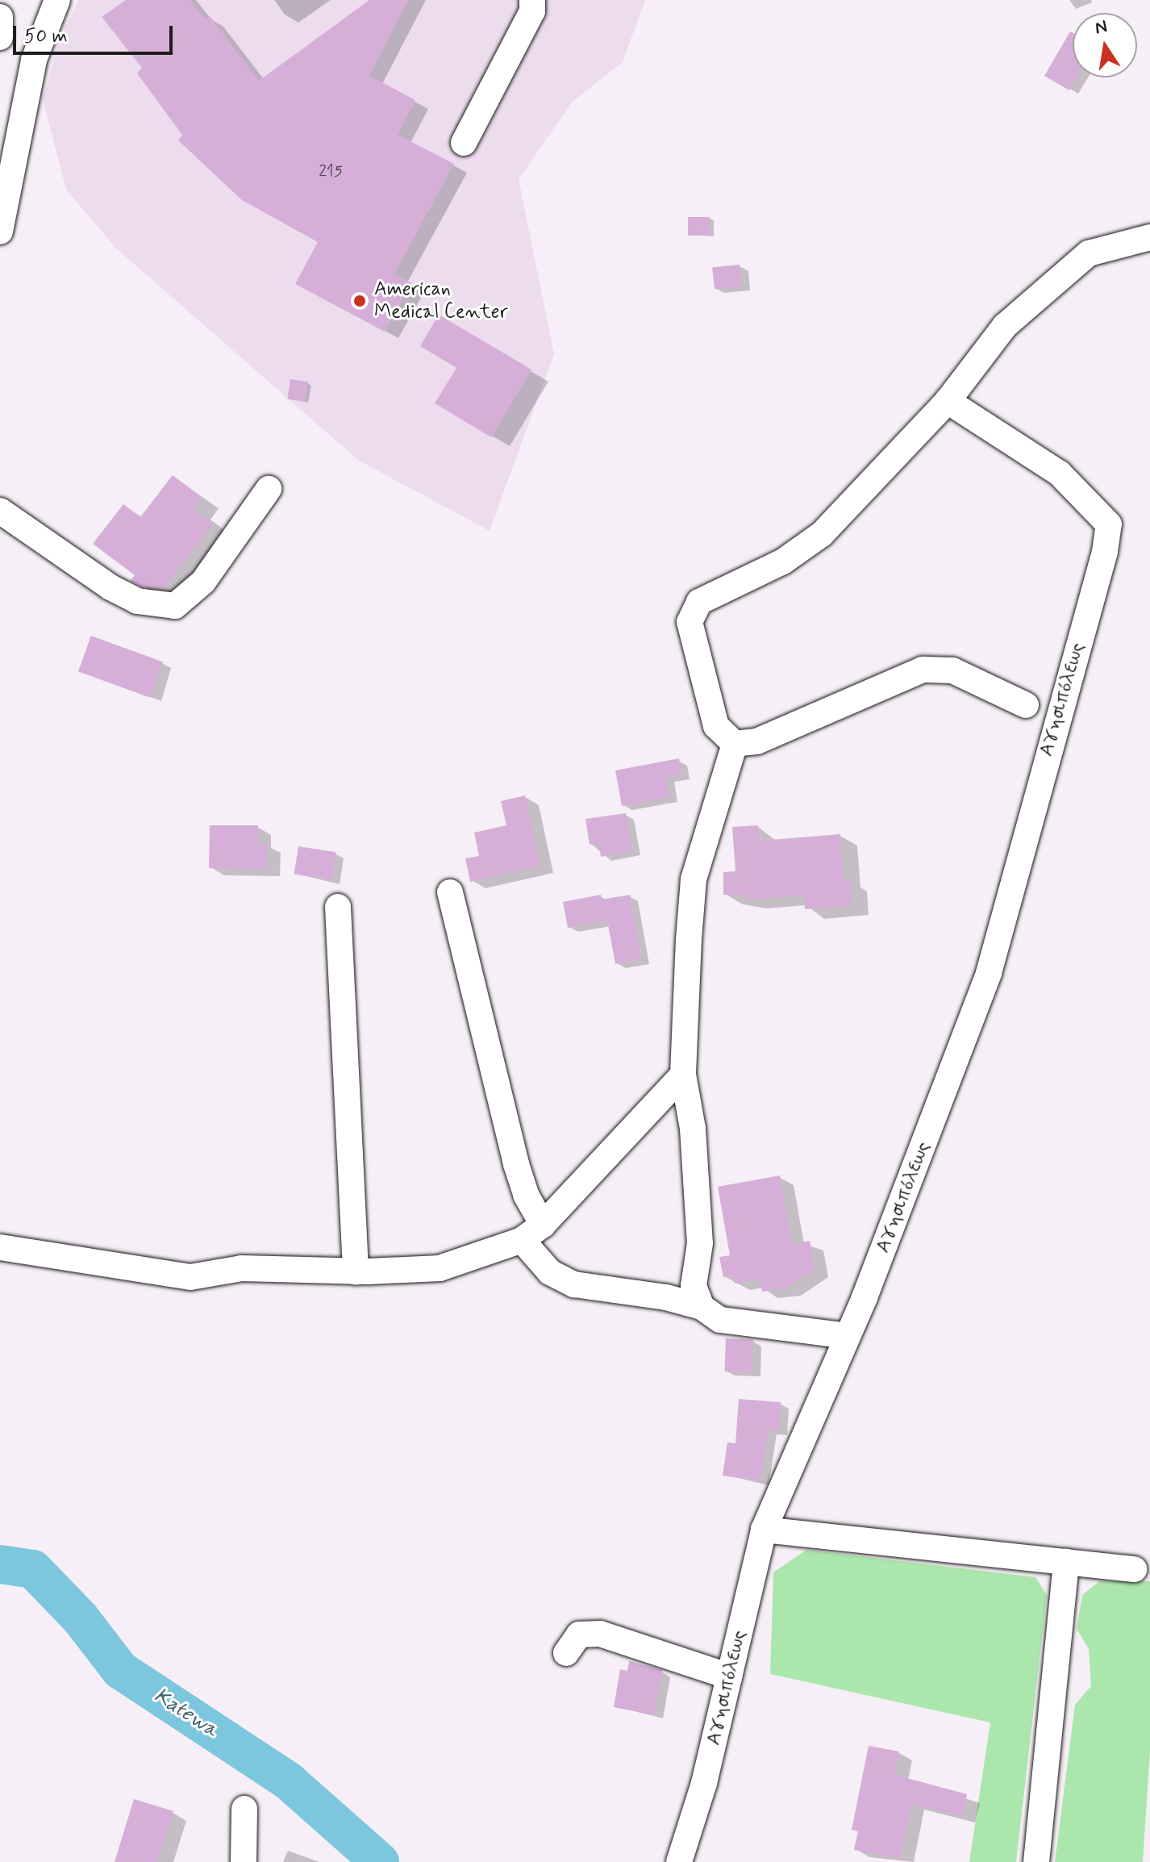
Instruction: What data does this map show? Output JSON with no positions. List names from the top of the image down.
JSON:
{
  "streets": {
    "street": ["Αγησιπόλεως"]
  },
  "water": ["Katewa"],
  "places": ["American Medical Center"],
  "house_numbers": ["215"],
  "scale_bar": "50 m",
  "north": "top"
}
